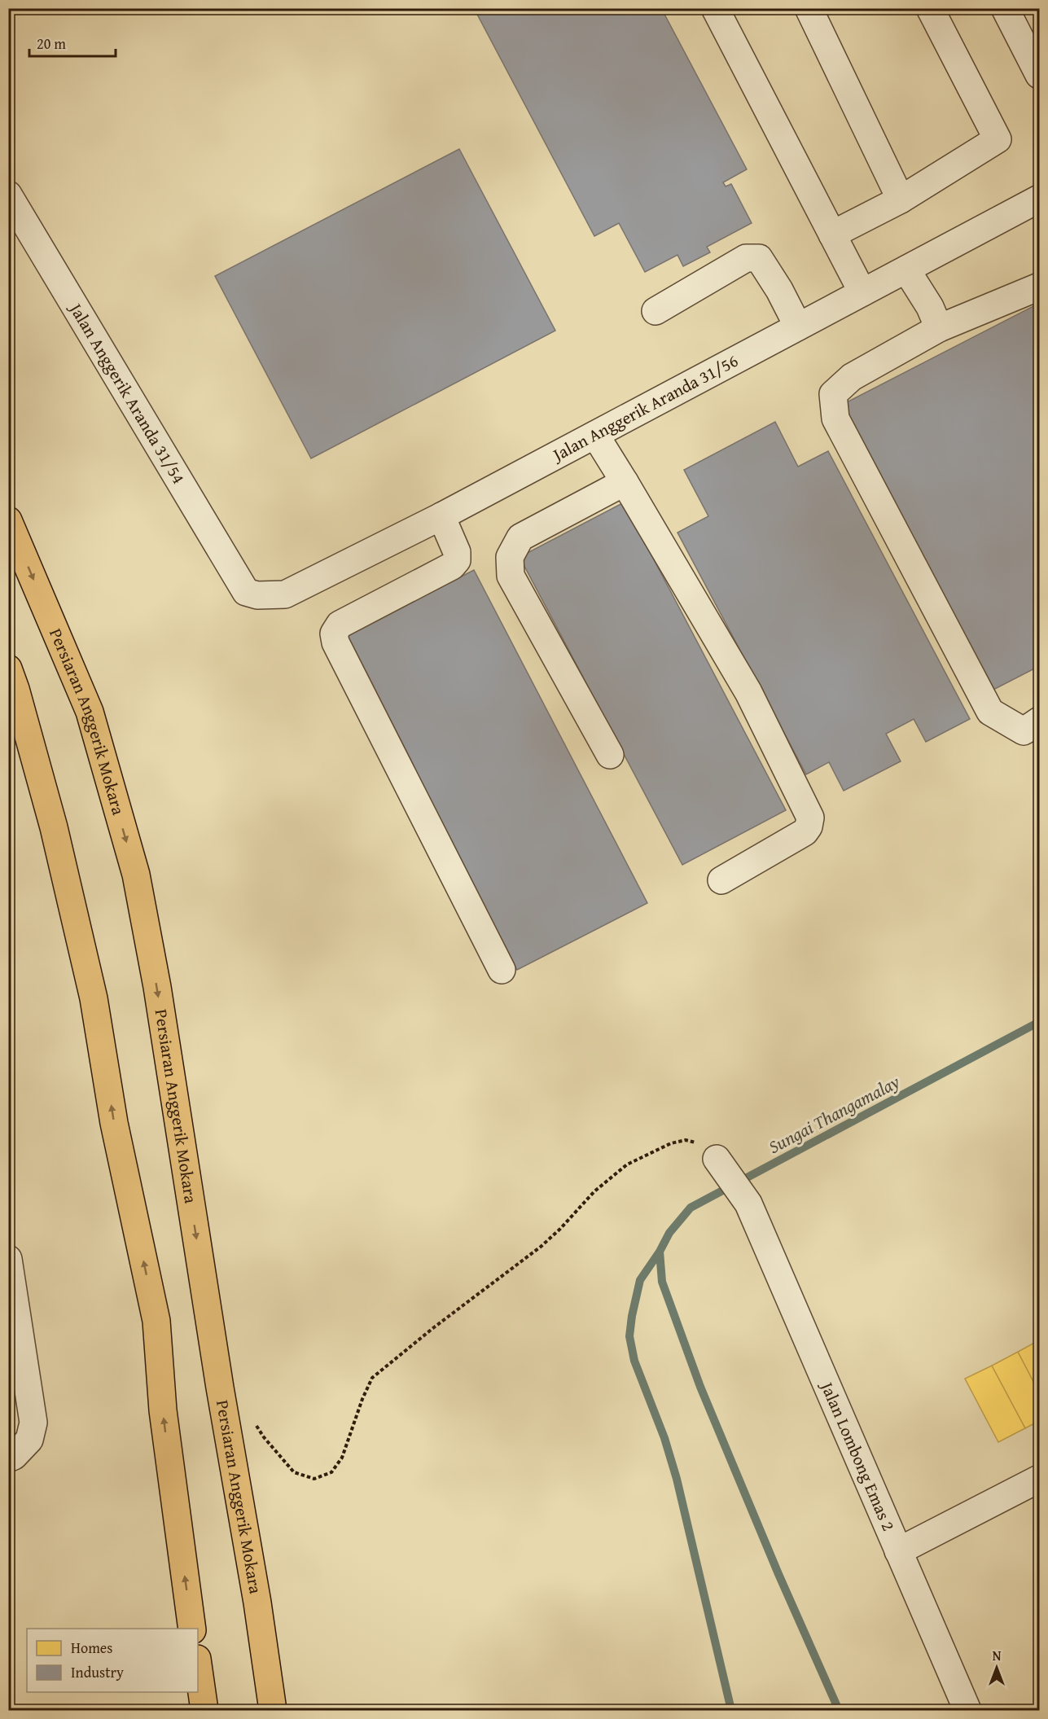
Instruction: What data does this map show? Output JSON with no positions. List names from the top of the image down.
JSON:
{
  "streets": {
    "main road": ["Persiaran Anggerik Mokara"],
    "street": ["Jalan Anggerik Aranda 31/54", "Jalan Anggerik Aranda 31/56", "Jalan Lombong Emas 2"]
  },
  "crossings": [
    ["Jalan Anggerik Aranda 31/54", "Jalan Anggerik Aranda 31/56"]
  ],
  "water": ["Sungai Thangamalay"],
  "legend": ["Homes", "Industry"],
  "scale_bar": "20 m",
  "north": "top"
}
